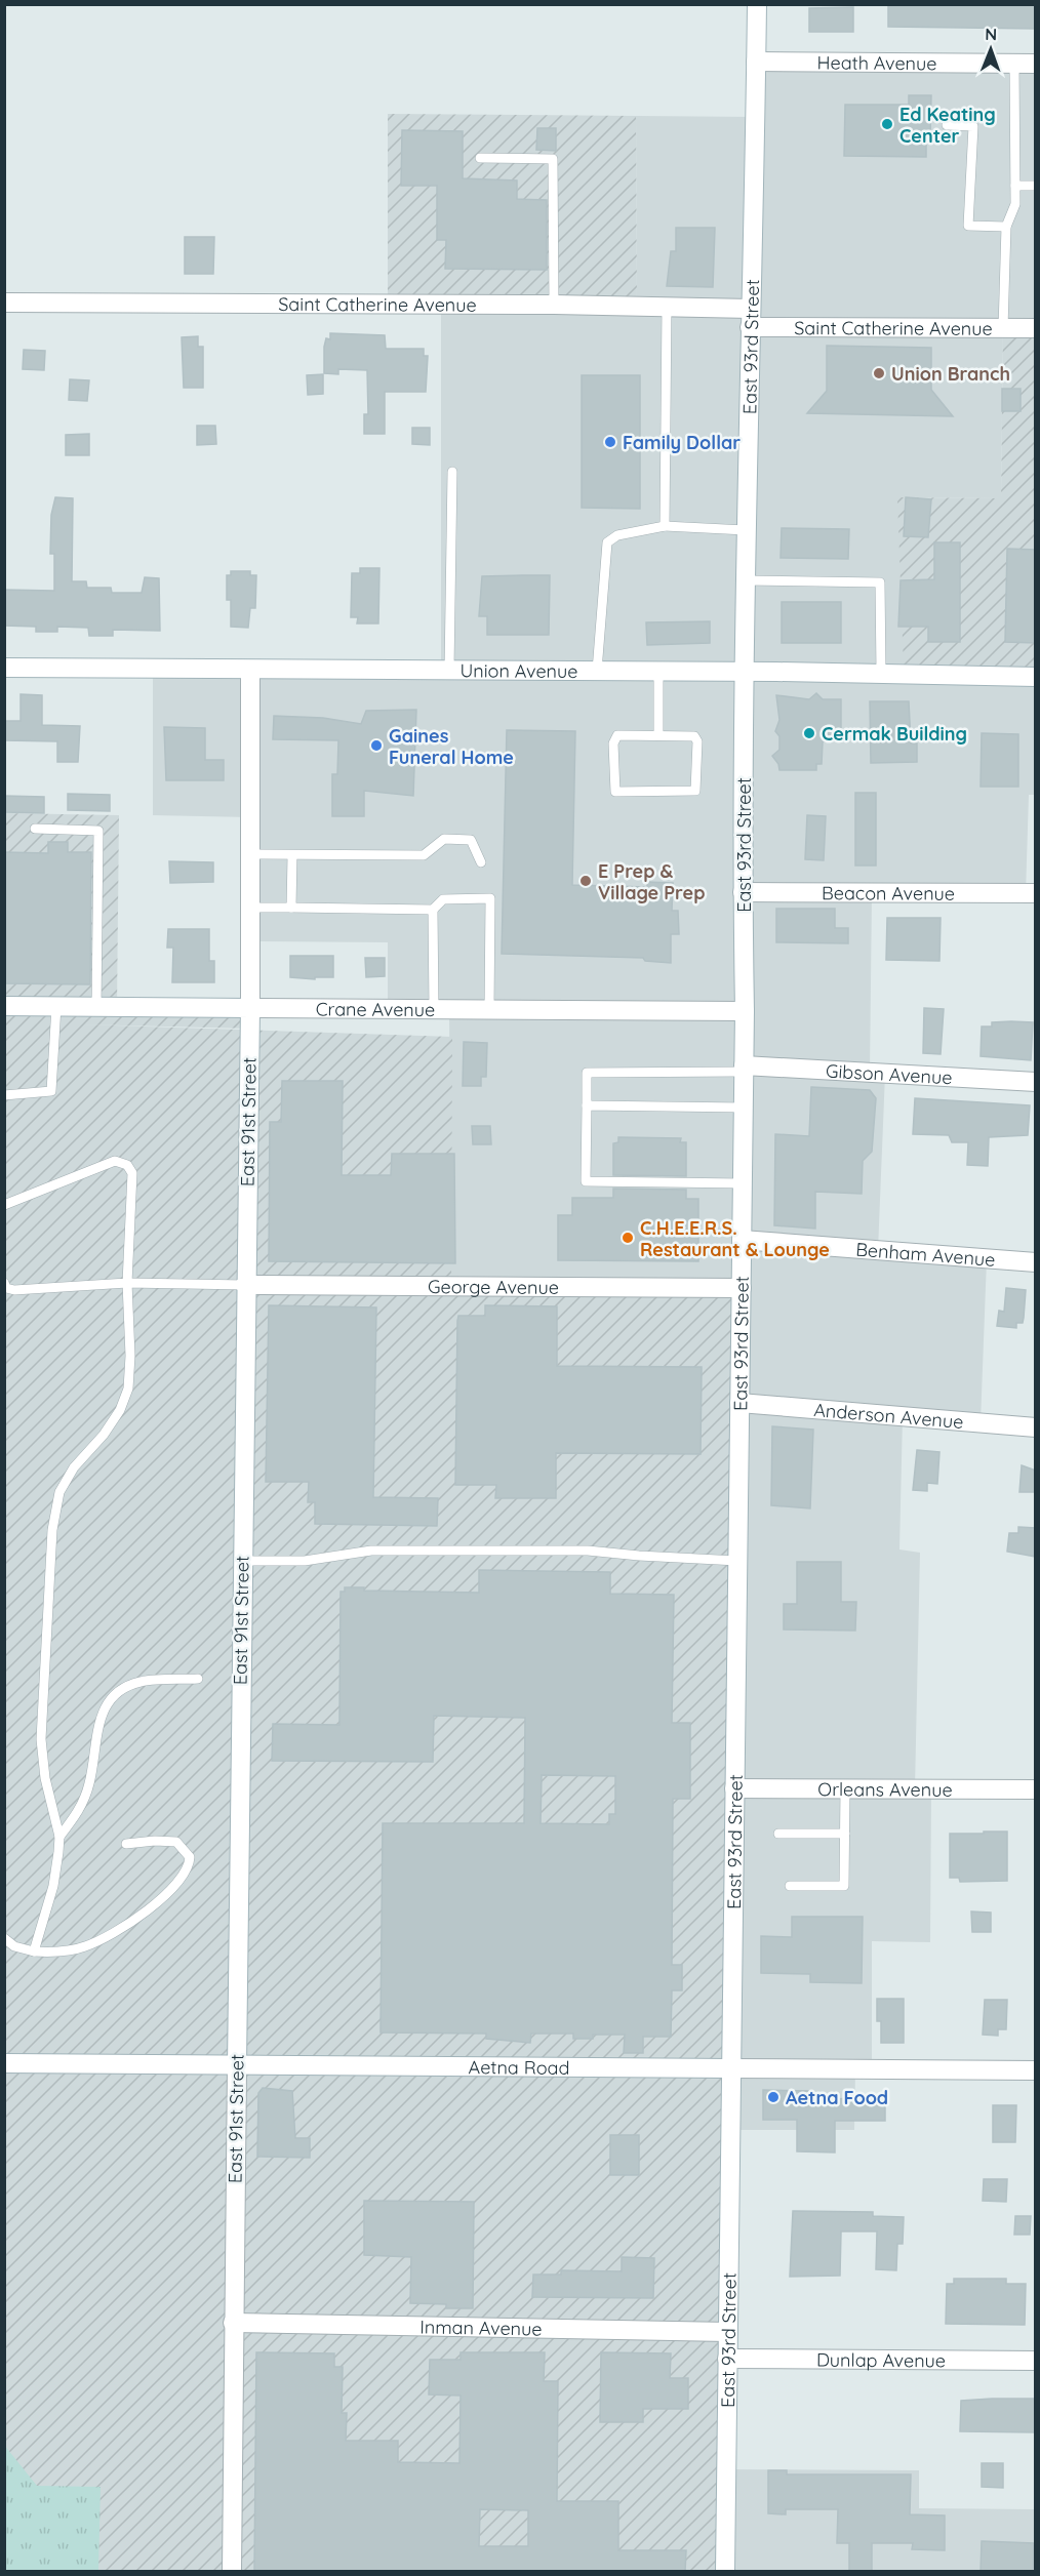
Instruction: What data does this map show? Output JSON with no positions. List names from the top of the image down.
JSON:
{
  "streets": {
    "street": [
      "Heath Avenue",
      "Saint Catherine Avenue",
      "East 93rd Street",
      "Union Avenue",
      "Beacon Avenue",
      "Crane Avenue",
      "Gibson Avenue",
      "East 91st Street",
      "Benham Avenue",
      "George Avenue",
      "Anderson Avenue",
      "Orleans Avenue",
      "Aetna Road",
      "Inman Avenue",
      "Dunlap Avenue"
    ]
  },
  "crossings": [
    ["Heath Avenue", "East 93rd Street"],
    ["Saint Catherine Avenue", "East 93rd Street"],
    ["East 93rd Street", "Union Avenue"],
    ["East 93rd Street", "Beacon Avenue"],
    ["East 93rd Street", "Crane Avenue"],
    ["East 93rd Street", "Gibson Avenue"],
    ["East 93rd Street", "Benham Avenue"],
    ["East 93rd Street", "George Avenue"],
    ["East 93rd Street", "Anderson Avenue"],
    ["East 93rd Street", "Orleans Avenue"],
    ["East 93rd Street", "Aetna Road"],
    ["East 93rd Street", "Inman Avenue"],
    ["East 93rd Street", "Dunlap Avenue"],
    ["Union Avenue", "East 91st Street"],
    ["Crane Avenue", "East 91st Street"],
    ["East 91st Street", "George Avenue"],
    ["East 91st Street", "Aetna Road"],
    ["East 91st Street", "Inman Avenue"]
  ],
  "places": [
    "Ed Keating Center",
    "Union Branch",
    "Family Dollar",
    "Cermak Building",
    "Gaines Funeral Home",
    "E Prep & Village Prep",
    "C.H.E.E.R.S. Restaurant & Lounge",
    "Aetna Food"
  ],
  "north": "top"
}
